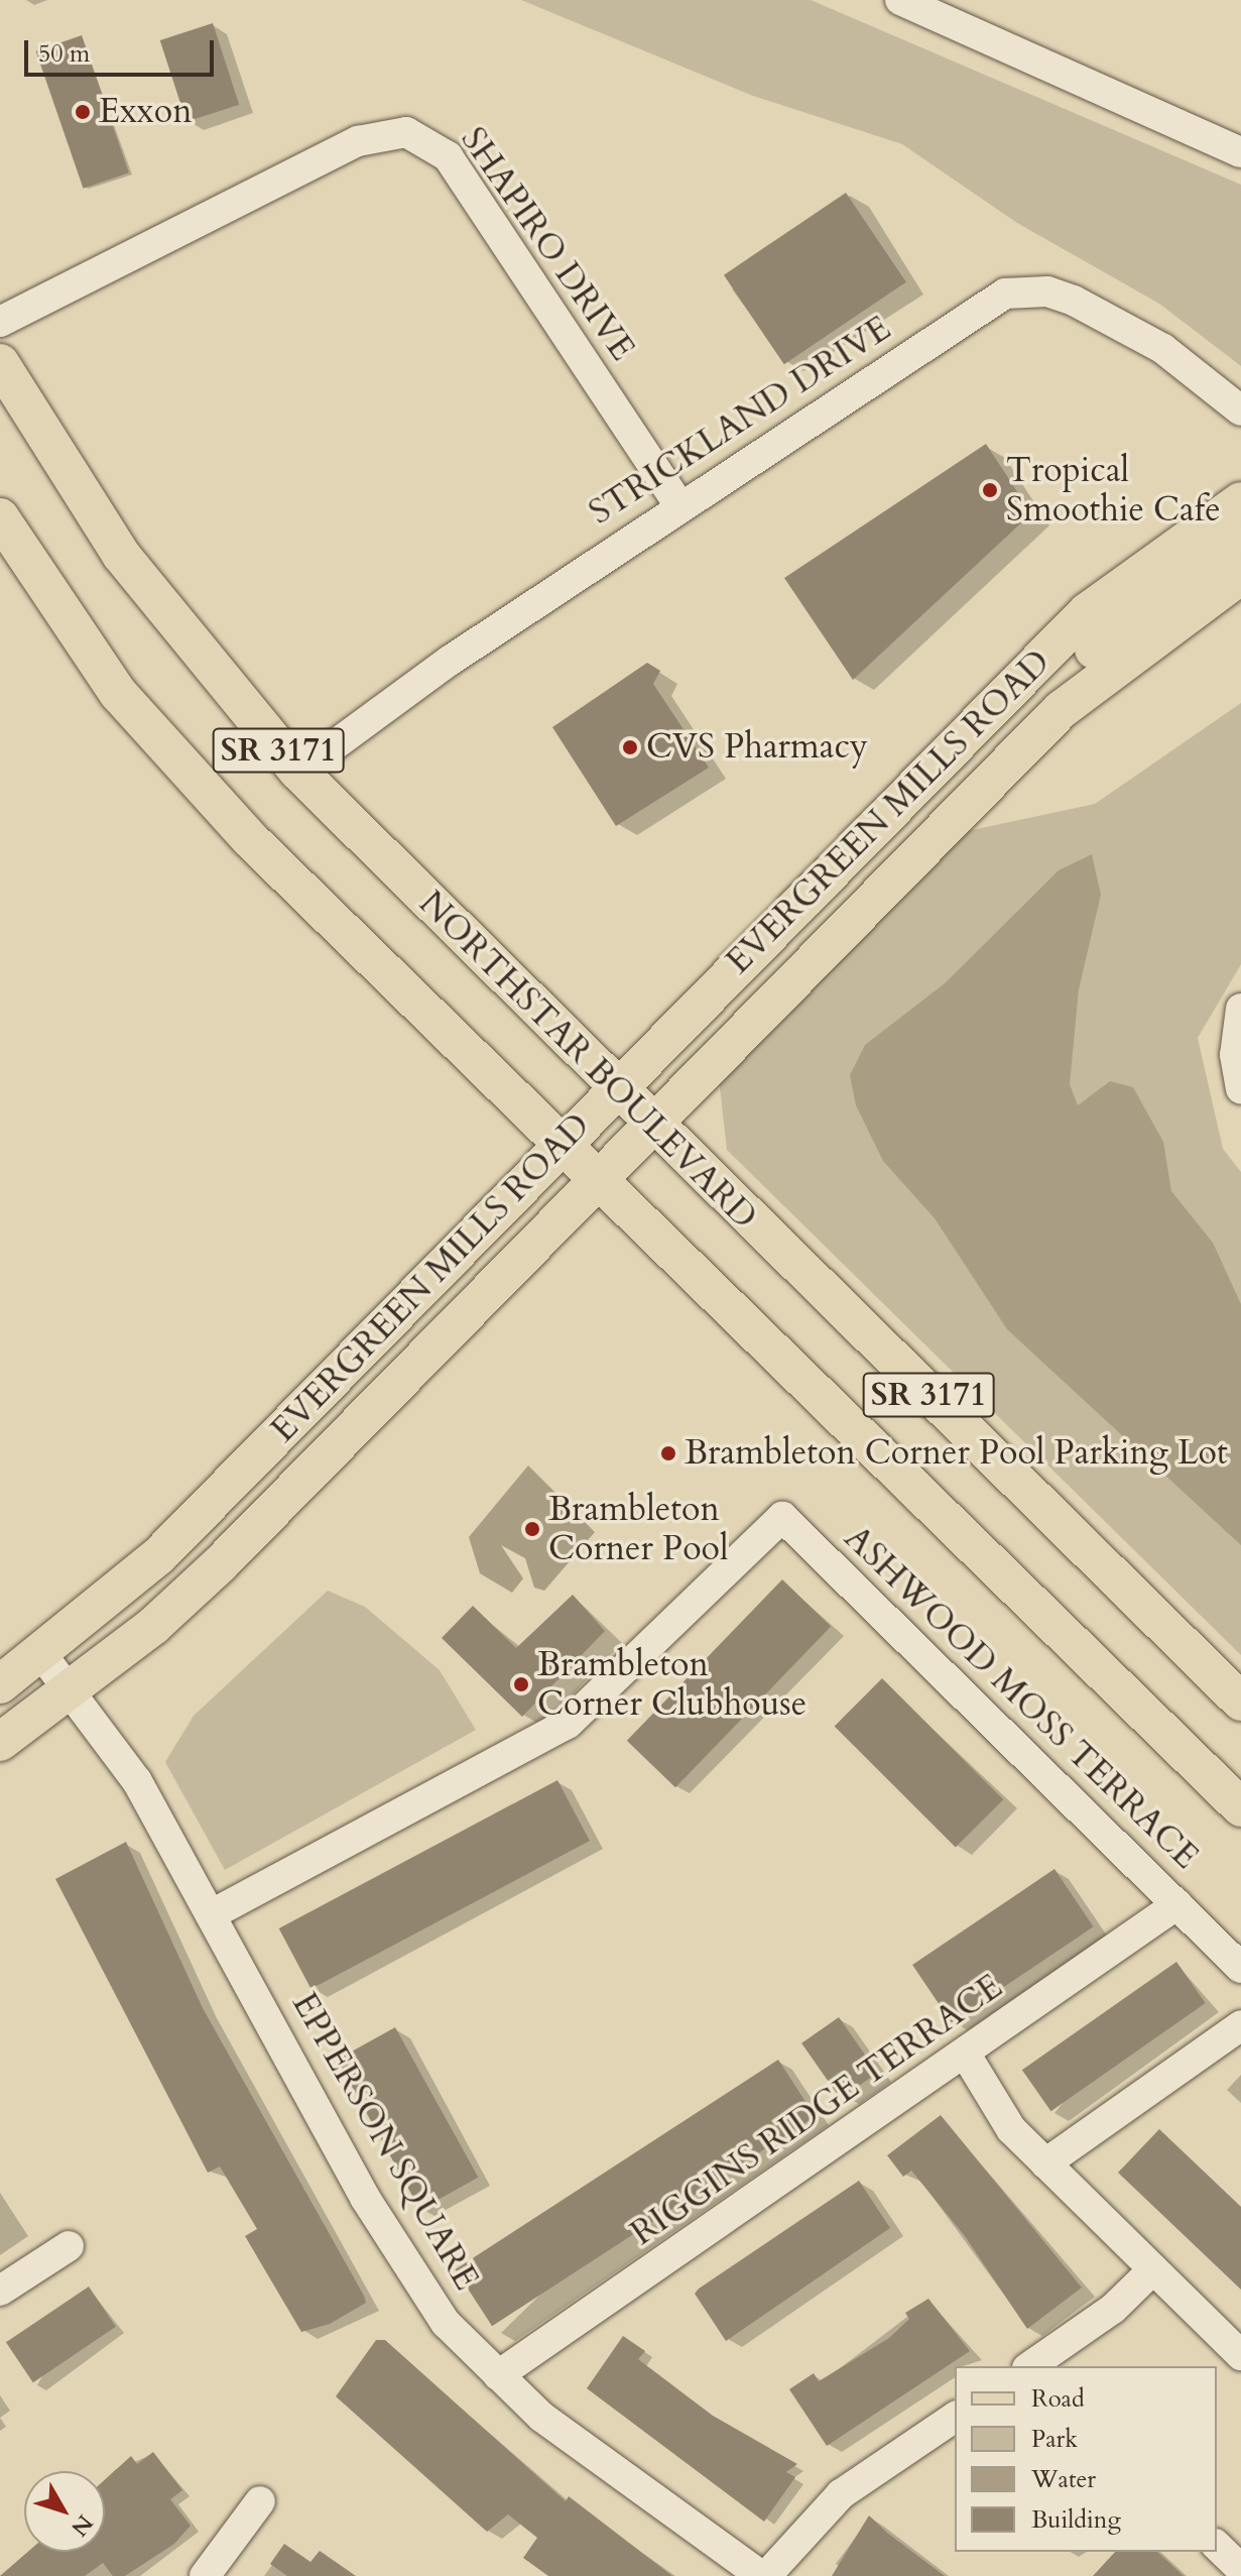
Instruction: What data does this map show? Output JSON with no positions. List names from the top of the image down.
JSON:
{
  "streets": {
    "main road": ["SR 3171", "EVERGREEN MILLS ROAD", "NORTHSTAR BOULEVARD"],
    "street": [
      "SHAPIRO DRIVE",
      "STRICKLAND DRIVE",
      "ASHWOOD MOSS TERRACE",
      "RIGGINS RIDGE TERRACE",
      "EPPERSON SQUARE"
    ]
  },
  "crossings": [
    ["SHAPIRO DRIVE", "STRICKLAND DRIVE"],
    ["STRICKLAND DRIVE", "NORTHSTAR BOULEVARD"],
    ["SR 3171", "EVERGREEN MILLS ROAD"],
    ["EVERGREEN MILLS ROAD", "NORTHSTAR BOULEVARD"],
    ["EVERGREEN MILLS ROAD", "EPPERSON SQUARE"],
    ["ASHWOOD MOSS TERRACE", "RIGGINS RIDGE TERRACE"],
    ["ASHWOOD MOSS TERRACE", "EPPERSON SQUARE"],
    ["RIGGINS RIDGE TERRACE", "EPPERSON SQUARE"]
  ],
  "places": [
    "Exxon",
    "Tropical Smoothie Cafe",
    "CVS Pharmacy",
    "Brambleton Corner Pool Parking Lot",
    "Brambleton Corner Pool",
    "Brambleton Corner Clubhouse"
  ],
  "legend": [
    "Road",
    "Park",
    "Water",
    "Building"
  ],
  "scale_bar": "50 m",
  "north": "bottom right"
}
